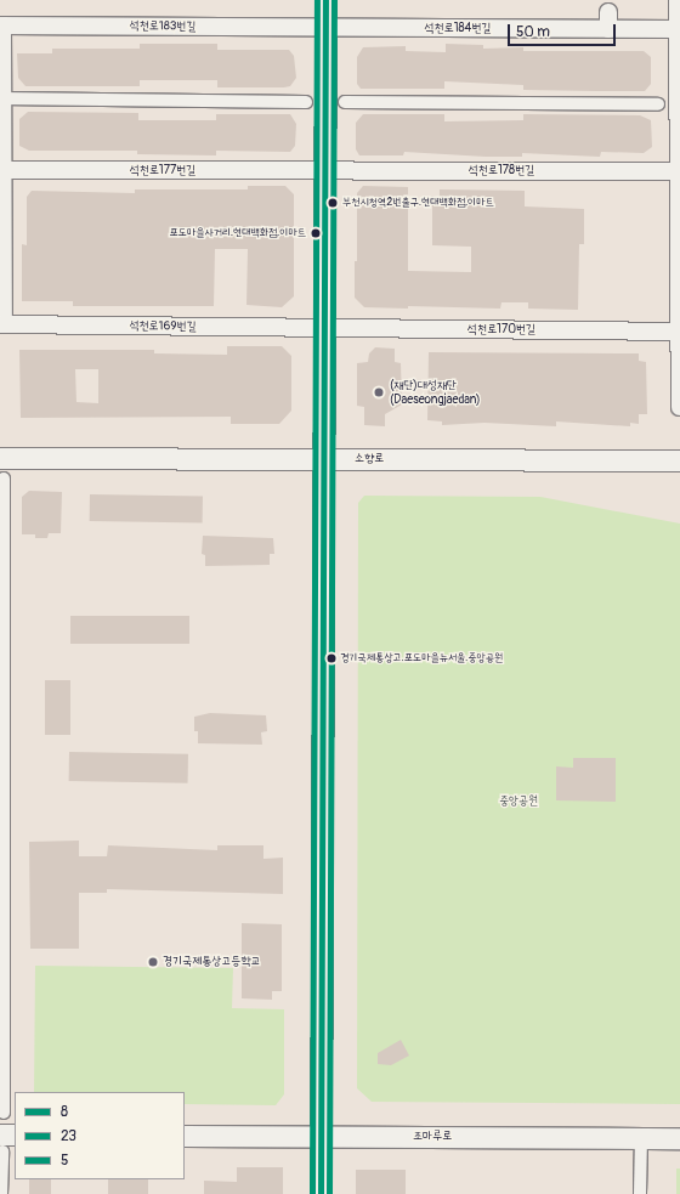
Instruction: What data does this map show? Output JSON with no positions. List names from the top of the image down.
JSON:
{
  "streets": {
    "street": [
      "석천로183번길",
      "석천로184번길",
      "석천로177번길",
      "석천로178번길",
      "석천로169번길",
      "석천로170번길",
      "소향로",
      "조마루로"
    ]
  },
  "crossings": [
    ["석천로183번길", "석천로184번길"],
    ["석천로177번길", "석천로178번길"],
    ["석천로169번길", "석천로170번길"]
  ],
  "parks": ["중앙공원"],
  "places": [
    "부천시청역2번출구.현대백화점.이마트",
    "포도마을사거리.현대백화점.이마트",
    "(재단)대성재단 (Daeseongjaedan)",
    "경기국제통상고.포도마을뉴서울.중앙공원",
    "경기국제통상고등학교"
  ],
  "lines": ["transit line 8", "transit line 23", "transit line 5"],
  "legend": ["8", "23", "5"],
  "scale_bar": "50 m"
}
